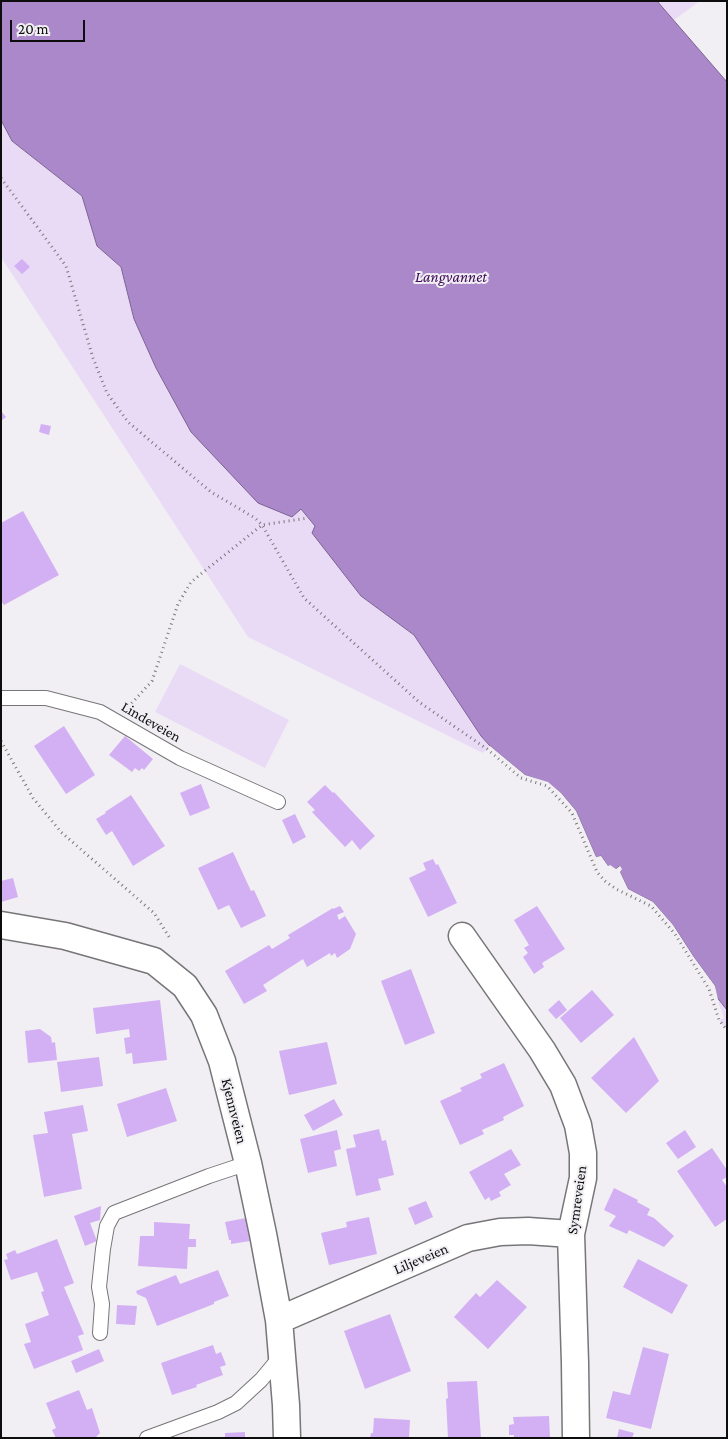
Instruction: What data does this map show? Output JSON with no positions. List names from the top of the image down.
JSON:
{
  "streets": {
    "street": ["Kjennveien", "Symreveien", "Liljeveien"],
    "lane": ["Lindeveien"]
  },
  "crossings": [
    ["Kjennveien", "Liljeveien"],
    ["Symreveien", "Liljeveien"]
  ],
  "water": ["Langvannet"],
  "scale_bar": "20 m"
}
